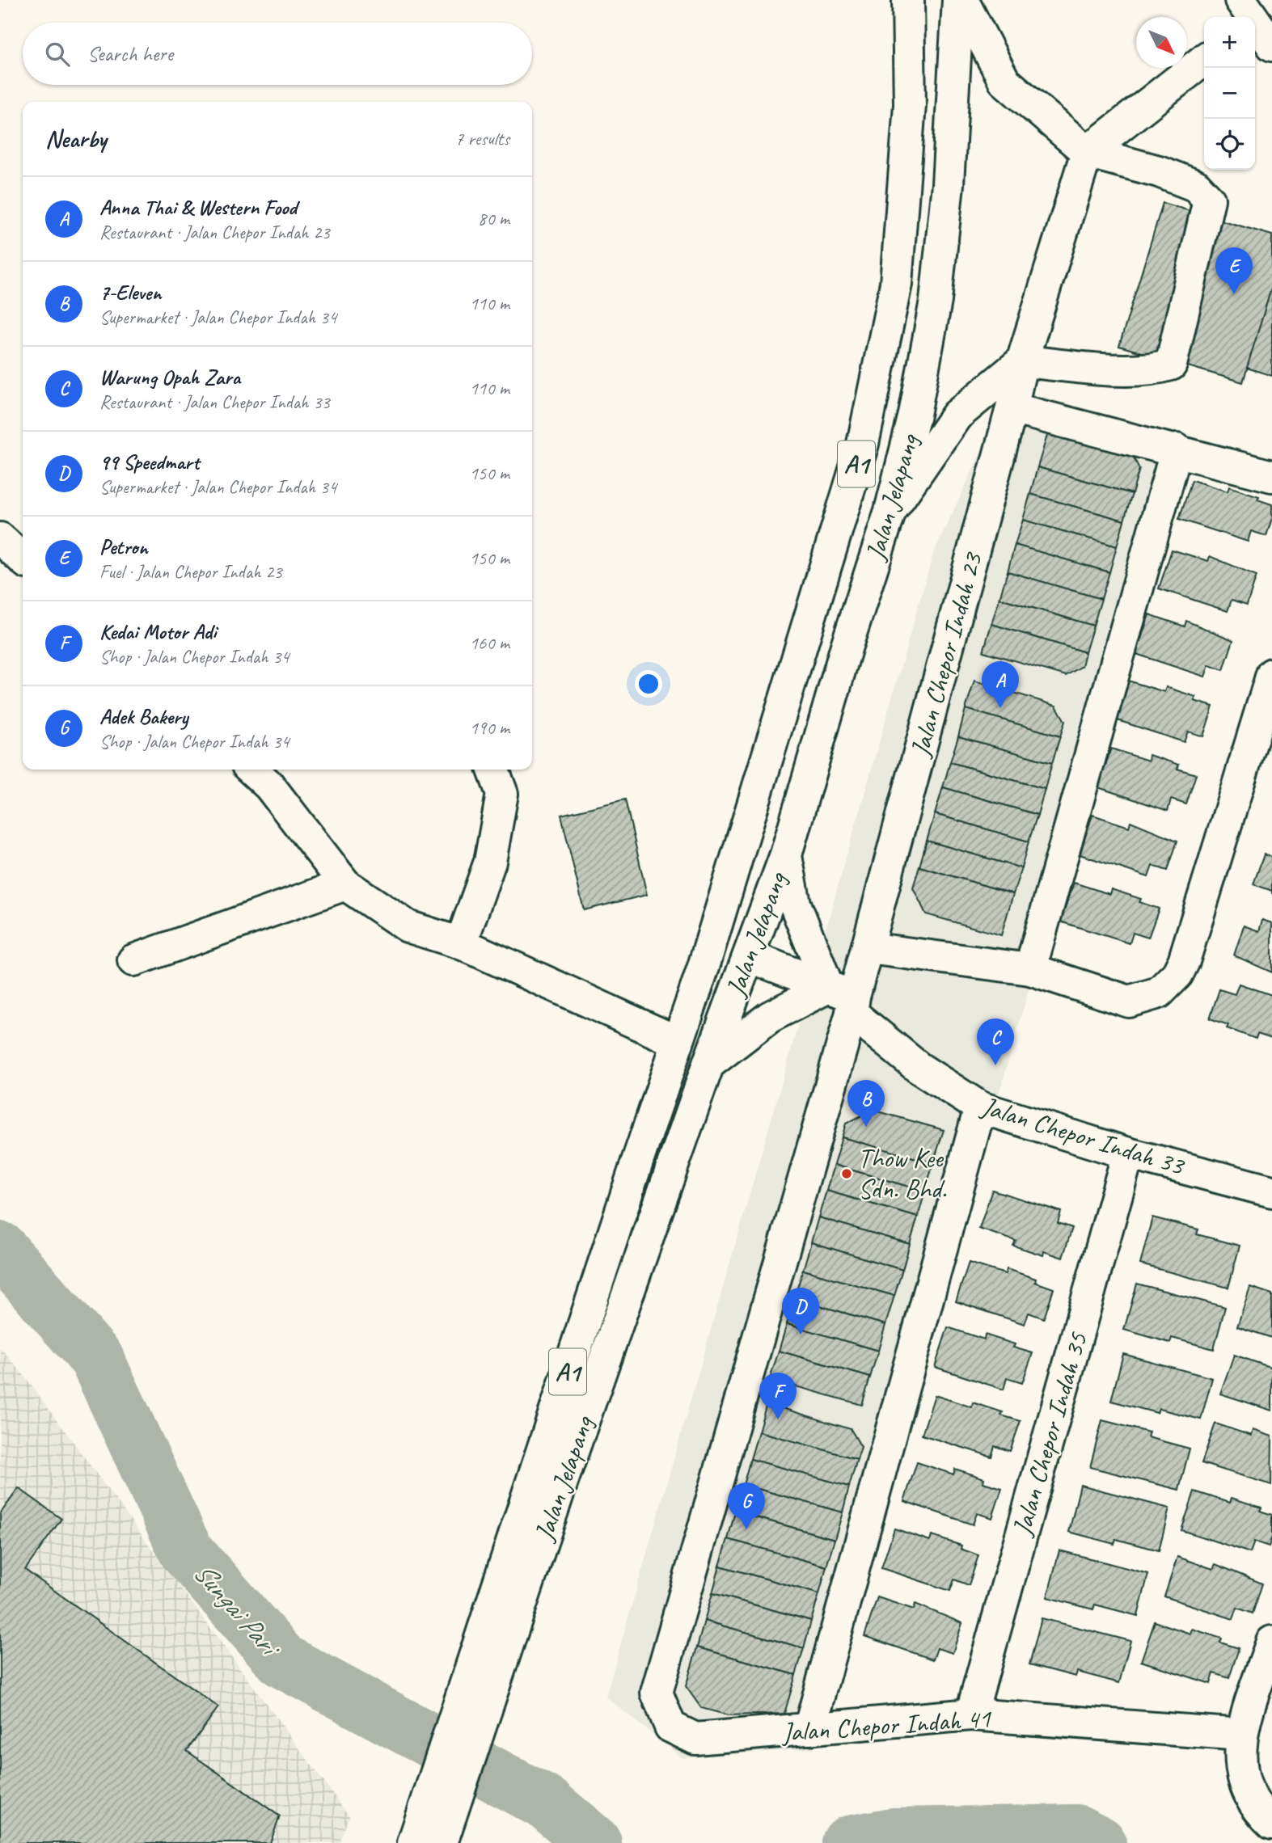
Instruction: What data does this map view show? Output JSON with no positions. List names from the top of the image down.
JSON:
{
  "streets": {
    "street": [
      "A1",
      "Jalan Jelapang",
      "Jalan Chepor Indah 23",
      "Jalan Chepor Indah 33",
      "Jalan Chepor Indah 35",
      "Jalan Chepor Indah 41"
    ]
  },
  "crossings": [
    ["Jalan Chepor Indah 23", "Jalan Chepor Indah 33"],
    ["Jalan Chepor Indah 23", "Jalan Chepor Indah 41"],
    ["Jalan Chepor Indah 33", "Jalan Chepor Indah 35"],
    ["Jalan Chepor Indah 35", "Jalan Chepor Indah 41"]
  ],
  "water": ["Sungai Pari"],
  "places": ["Thow Kee Sdn. Bhd."],
  "north": "bottom right",
  "page": {
    "map_buttons": ["+", "−"],
    "search": "Search here",
    "heading": ["Nearby", "7 results"],
    "list": [
      {
        "mark": "A",
        "name": "Anna Thai & Western Food",
        "note": "Restaurant · Jalan Chepor Indah 23",
        "value": "80 m"
      },
      {
        "mark": "B",
        "name": "7-Eleven",
        "note": "Supermarket · Jalan Chepor Indah 34",
        "value": "110 m"
      },
      {
        "mark": "C",
        "name": "Warung Opah Zara",
        "note": "Restaurant · Jalan Chepor Indah 33",
        "value": "110 m"
      },
      {
        "mark": "D",
        "name": "99 Speedmart",
        "note": "Supermarket · Jalan Chepor Indah 34",
        "value": "150 m"
      },
      {
        "mark": "E",
        "name": "Petron",
        "note": "Fuel · Jalan Chepor Indah 23",
        "value": "150 m"
      },
      {
        "mark": "F",
        "name": "Kedai Motor Adi",
        "note": "Shop · Jalan Chepor Indah 34",
        "value": "160 m"
      },
      {
        "mark": "G",
        "name": "Adek Bakery",
        "note": "Shop · Jalan Chepor Indah 34",
        "value": "190 m"
      }
    ],
    "pins": [
      "E",
      "A",
      "C",
      "B",
      "D",
      "F",
      "G"
    ]
  }
}
